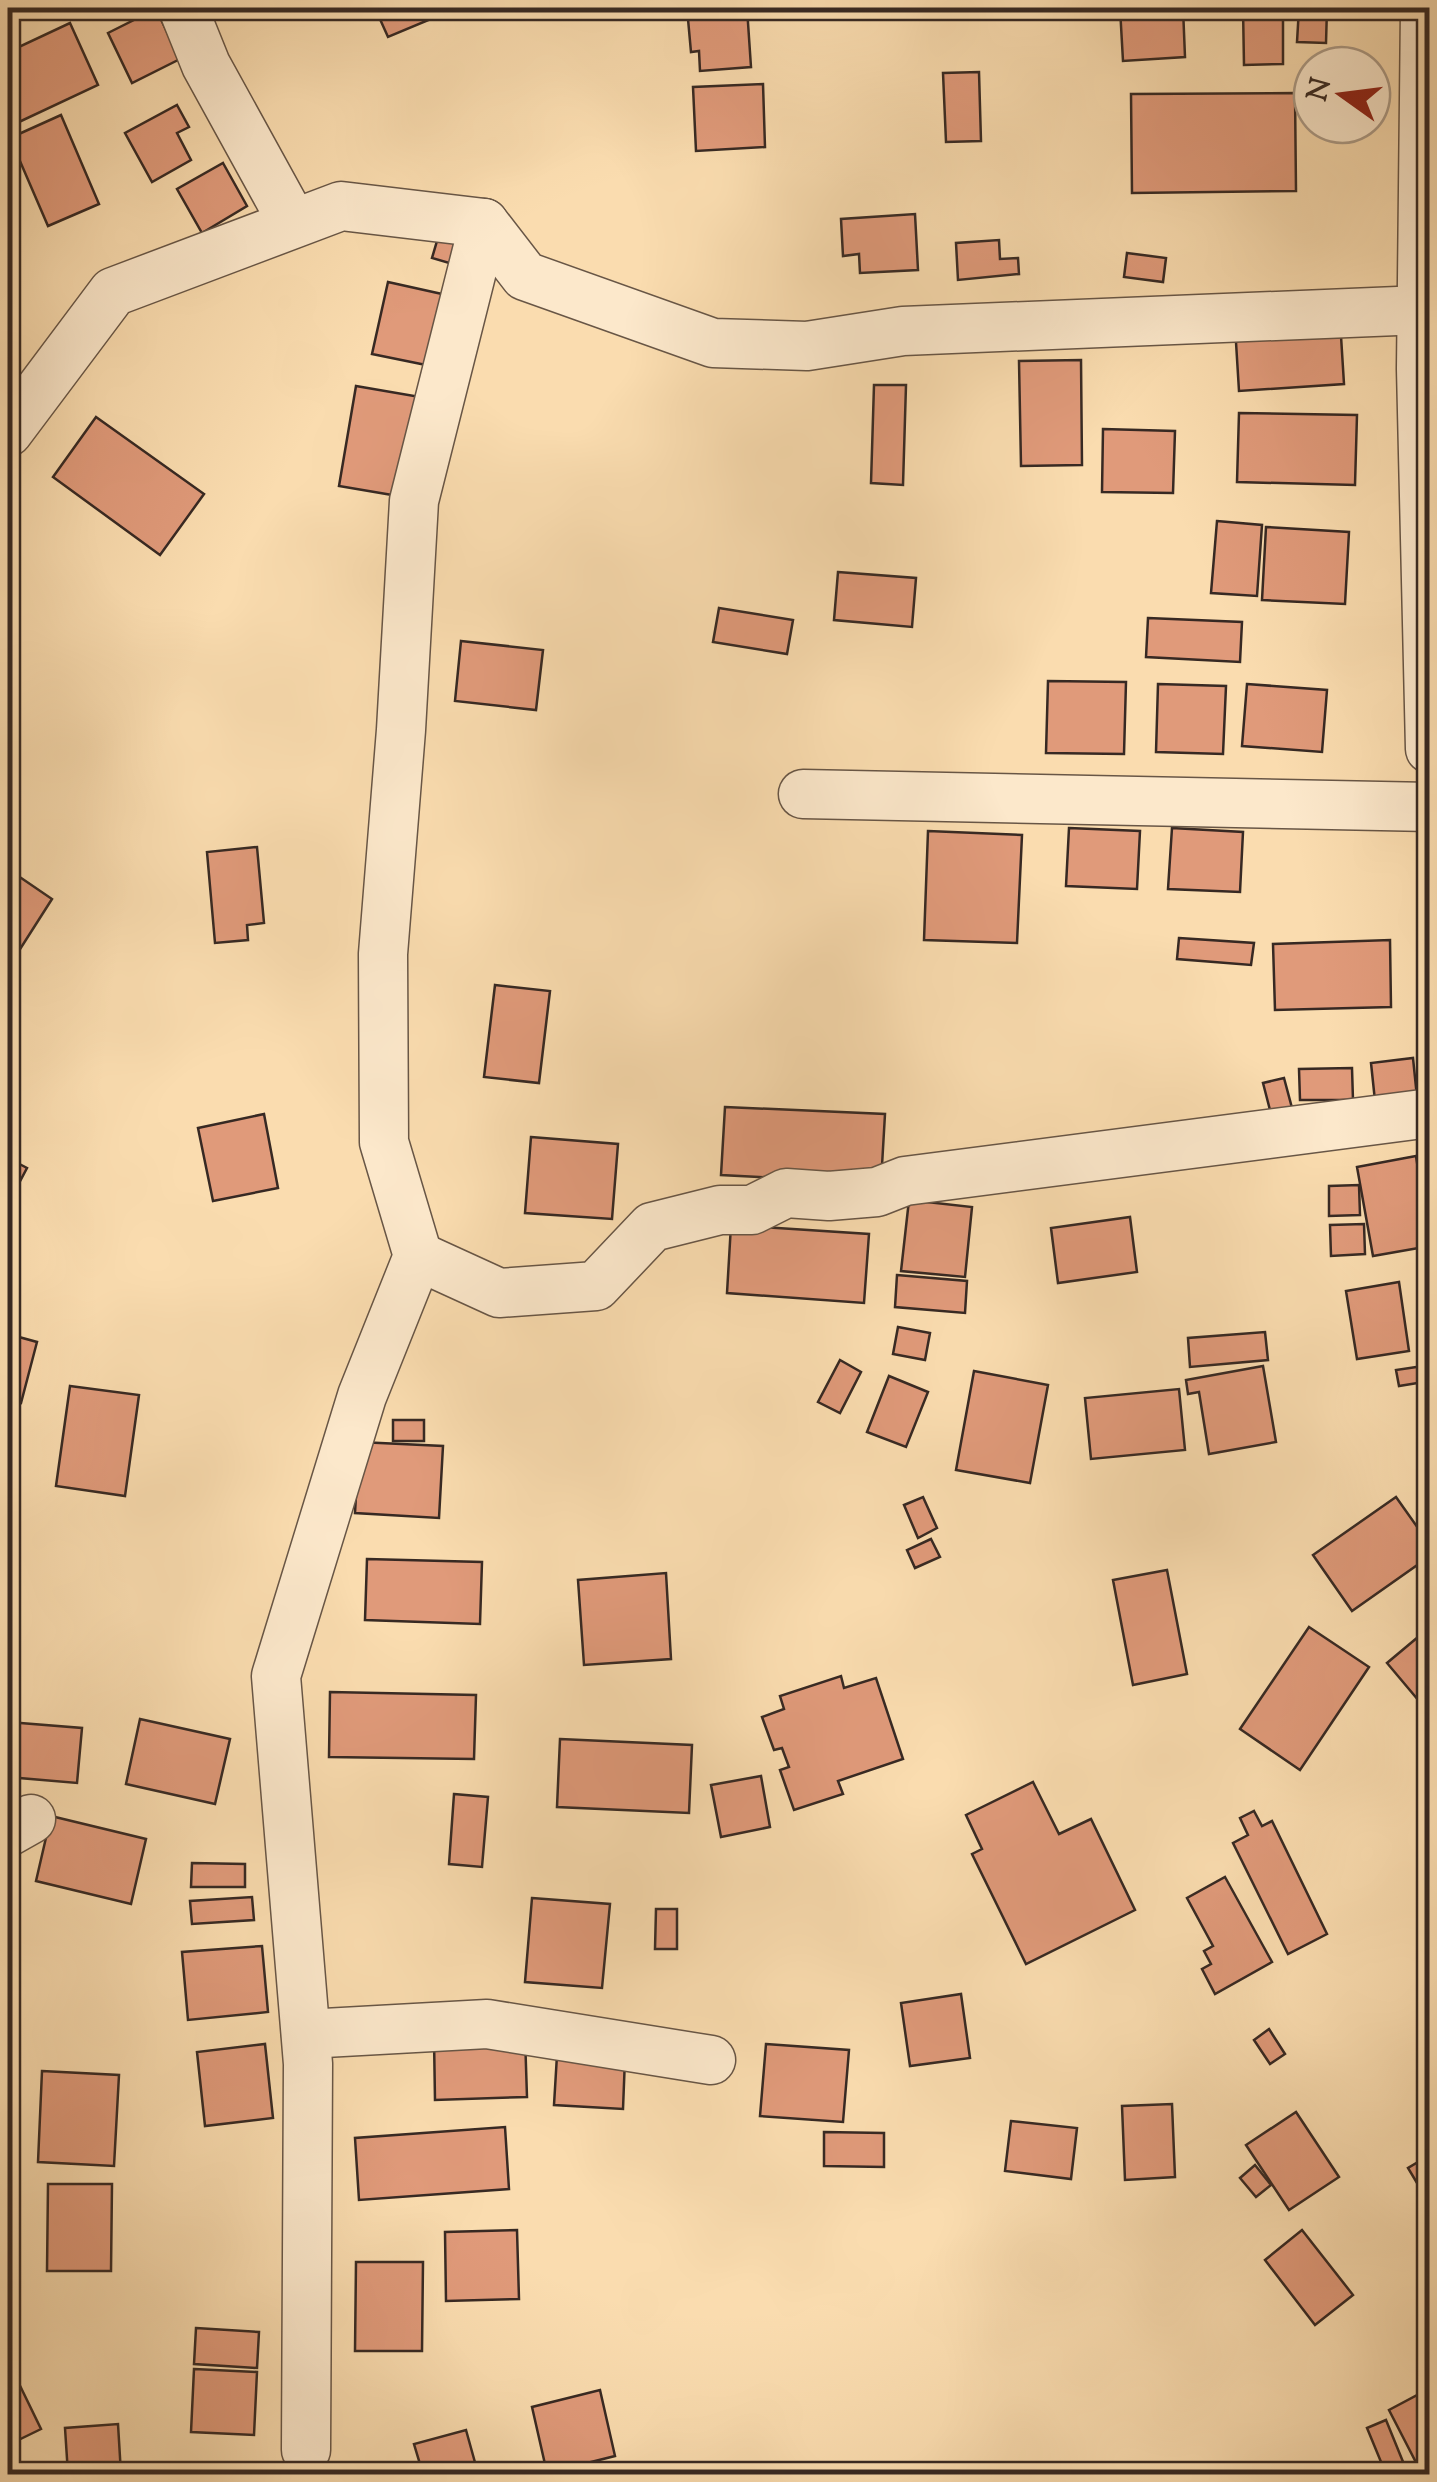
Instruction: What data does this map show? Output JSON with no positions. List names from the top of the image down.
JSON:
{
  "north": "left"
}
